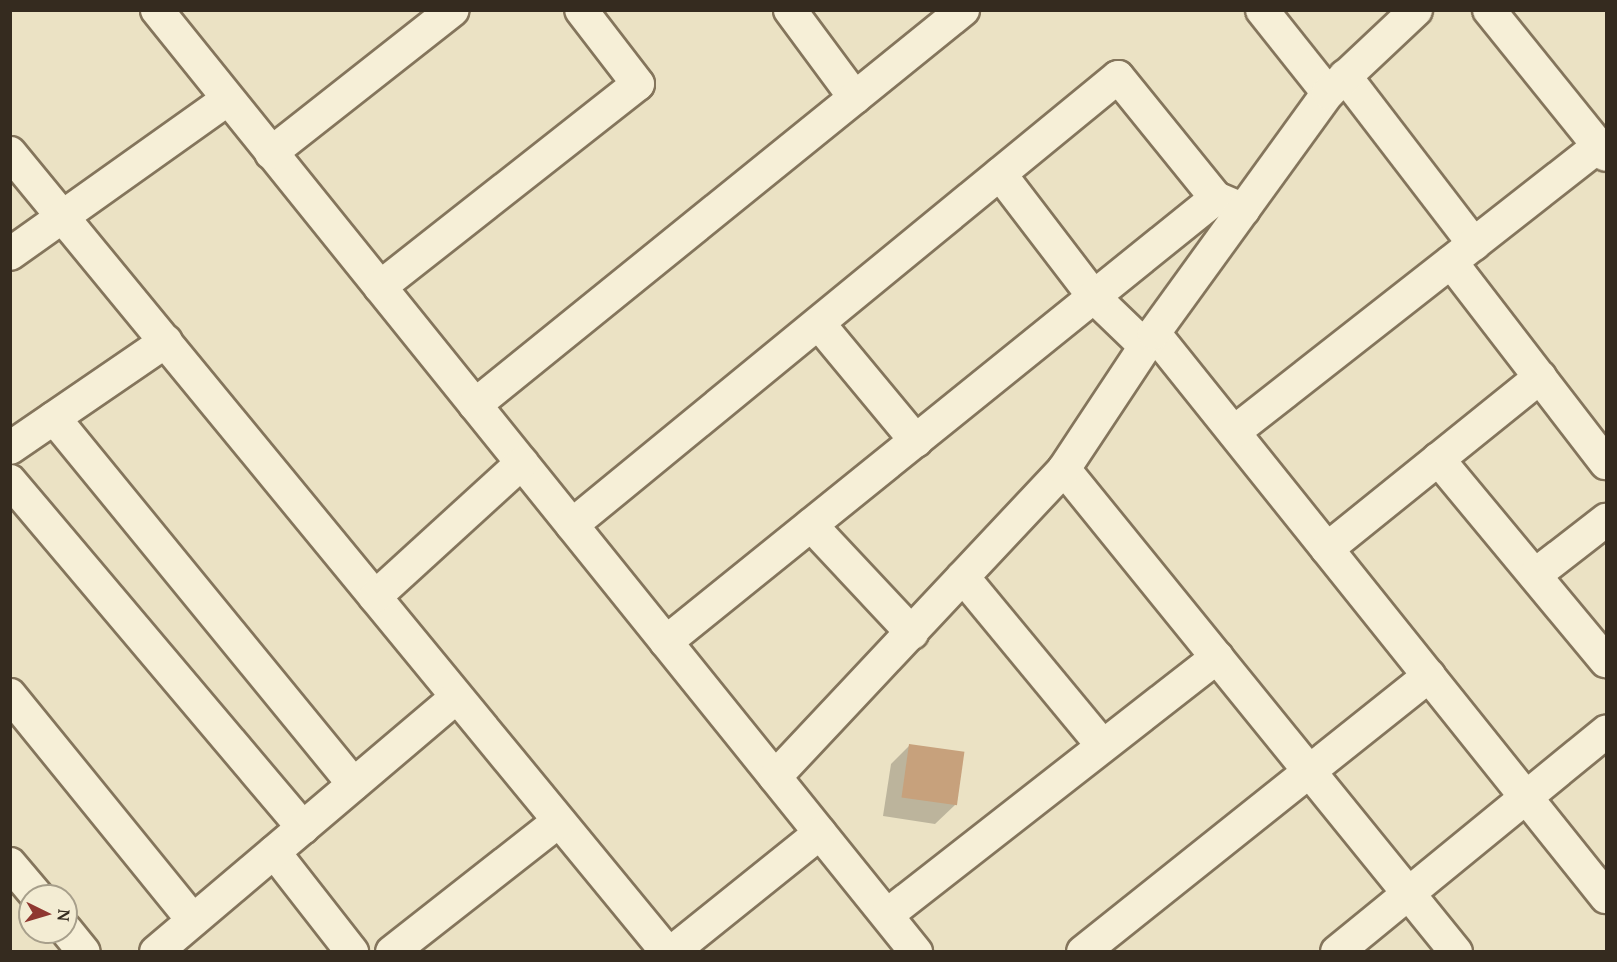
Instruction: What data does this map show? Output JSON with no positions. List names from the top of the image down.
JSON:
{
  "north": "right"
}
